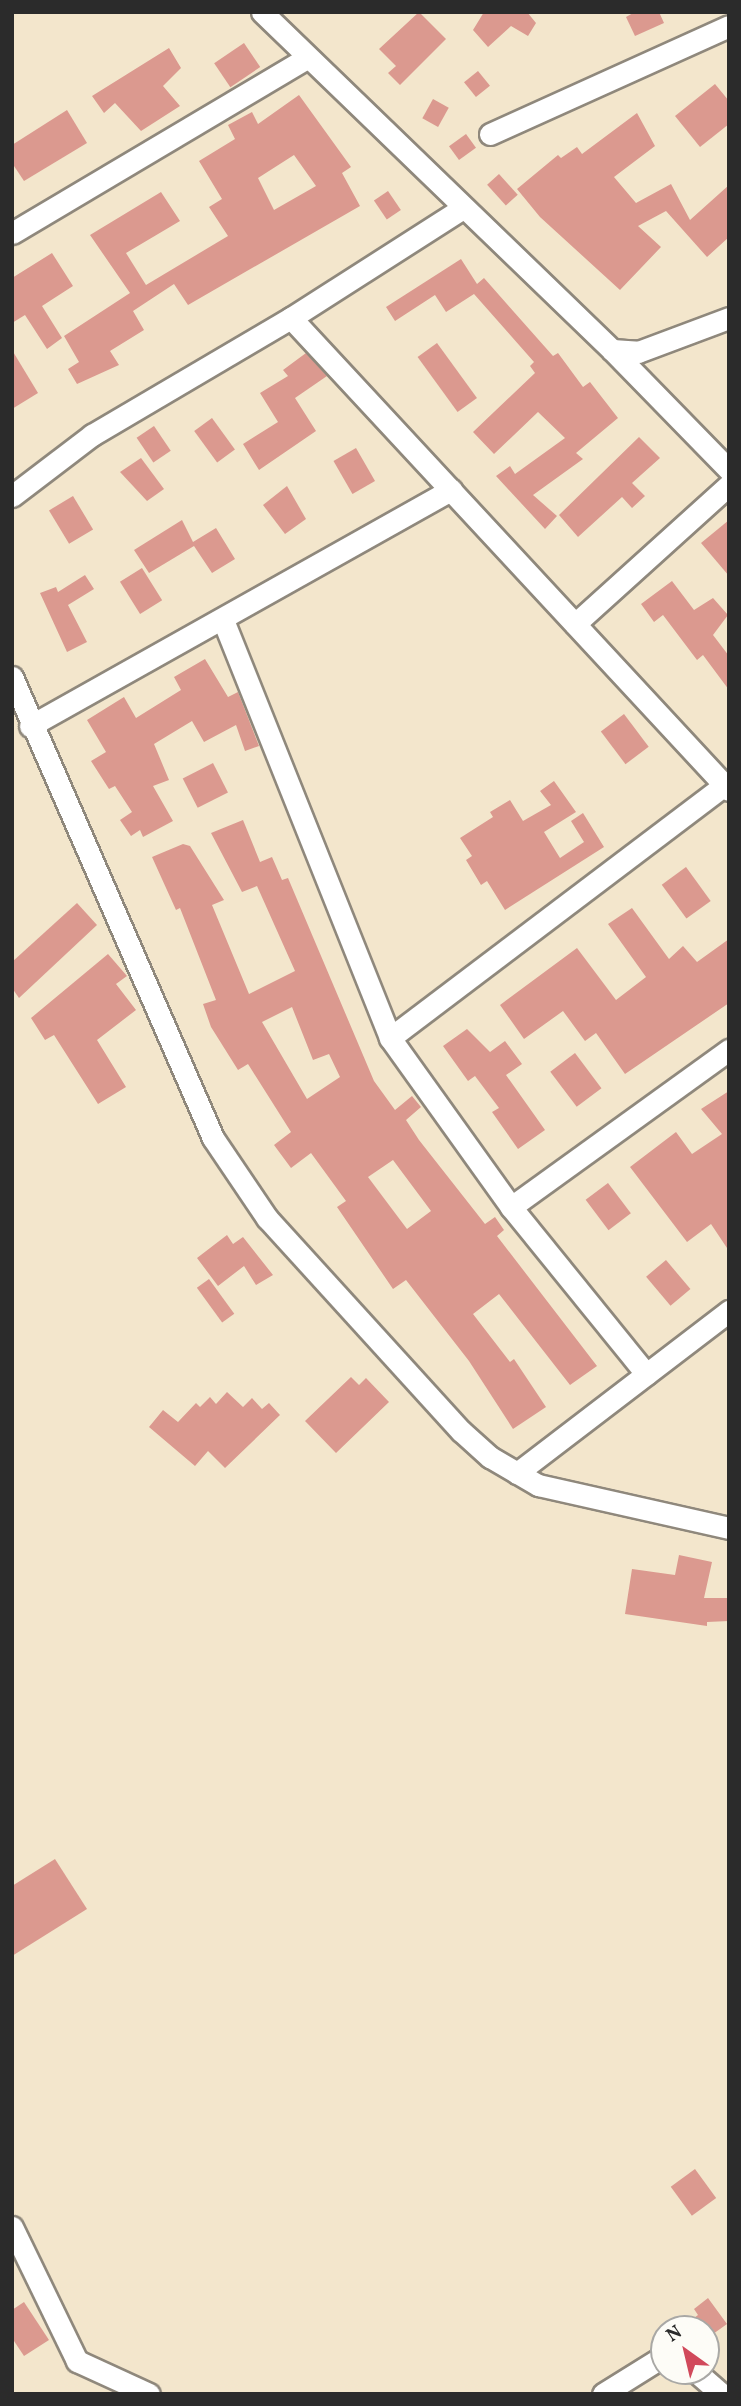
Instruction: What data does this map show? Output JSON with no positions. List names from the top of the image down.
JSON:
{
  "north": "top left"
}
